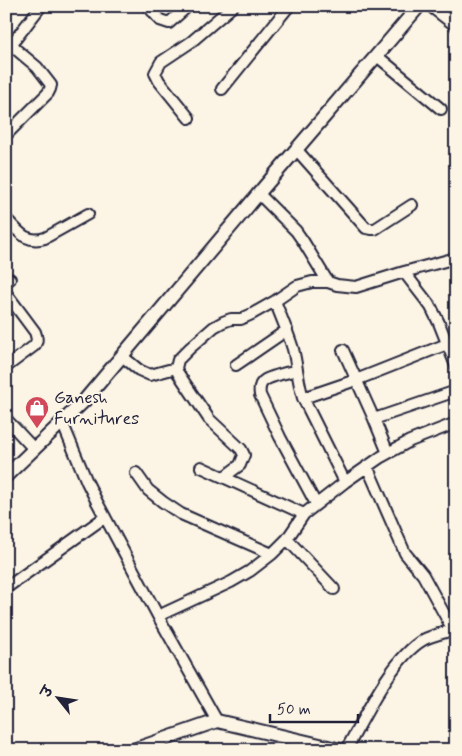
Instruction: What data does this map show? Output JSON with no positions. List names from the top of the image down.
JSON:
{
  "places": {
    "shop": ["Ganesh Furnitures"]
  },
  "scale_bar": "50 m",
  "north": "top left"
}
